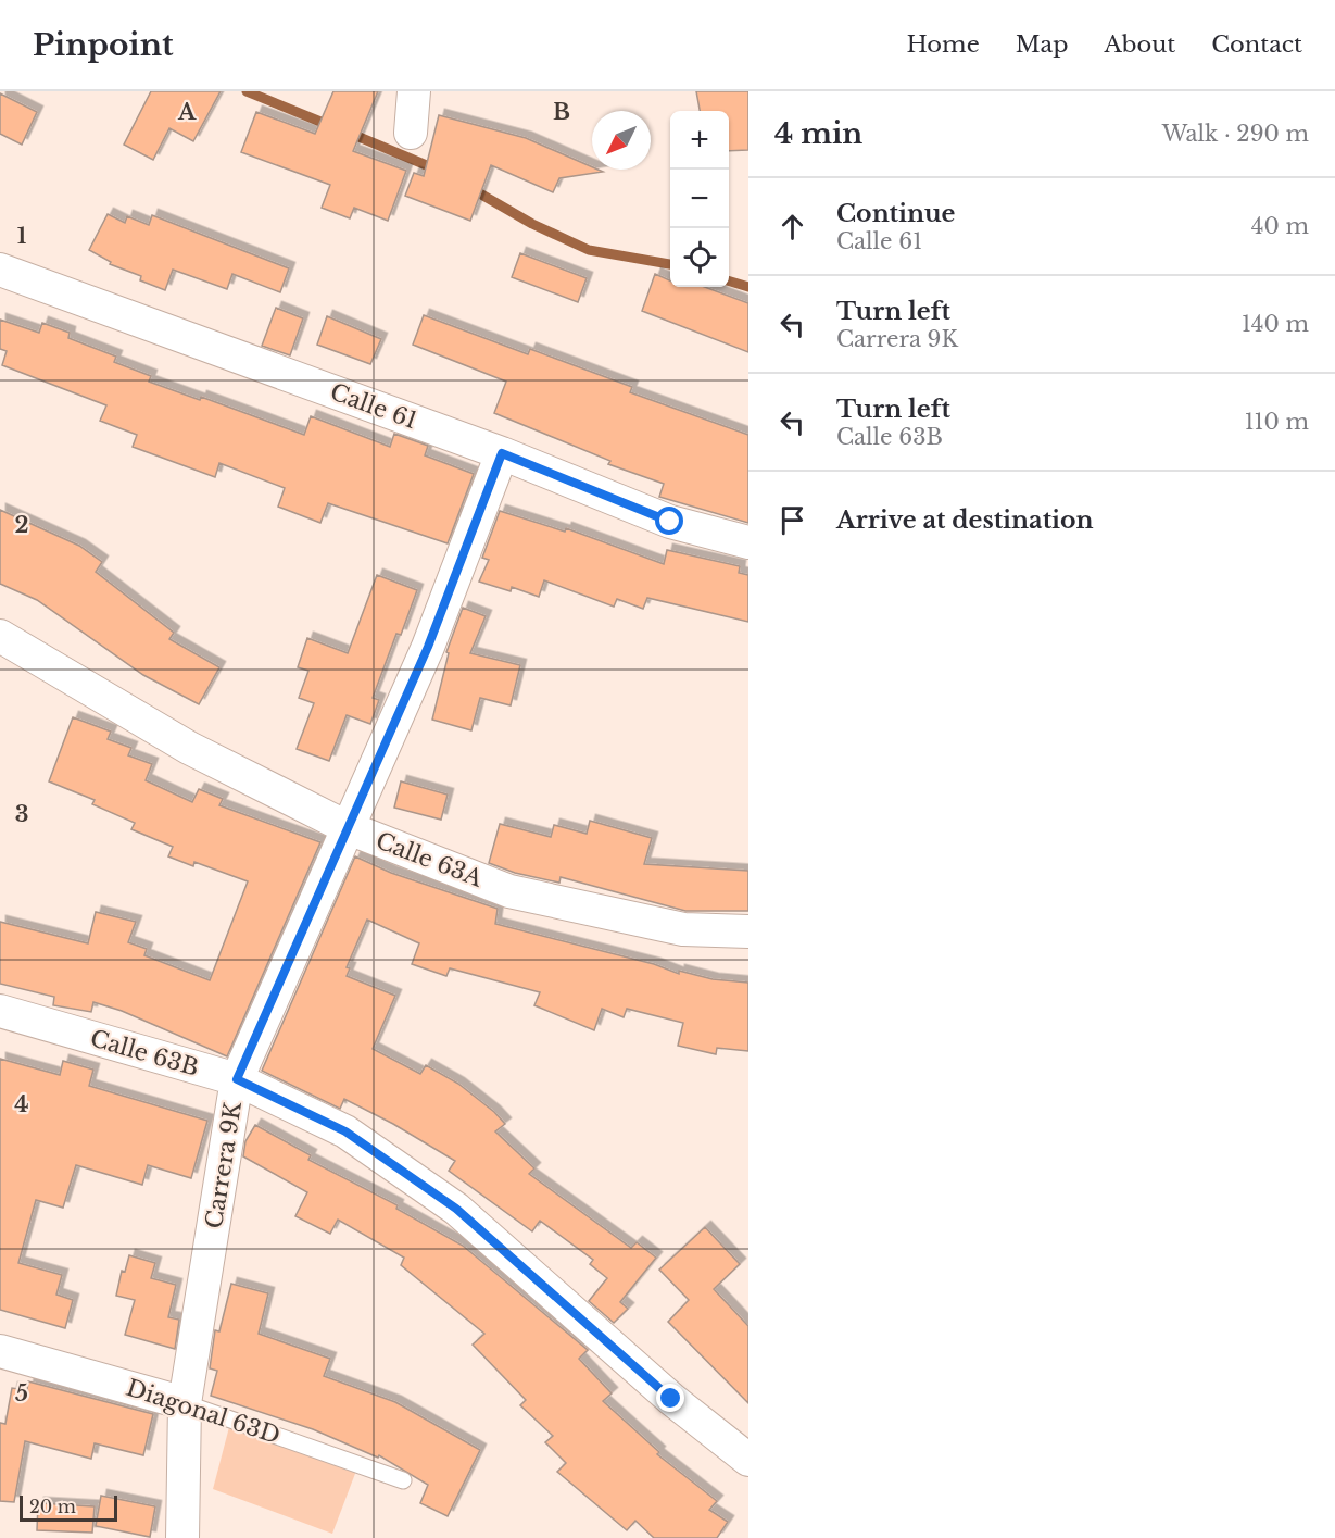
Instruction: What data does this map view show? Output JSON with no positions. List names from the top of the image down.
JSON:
{
  "streets": {
    "street": [
      "Calle 61",
      "Calle 63A",
      "Calle 63B",
      "Carrera 9K",
      "Diagonal 63D"
    ]
  },
  "crossings": [
    ["Calle 61", "Carrera 9K"],
    ["Calle 63A", "Carrera 9K"],
    ["Calle 63B", "Carrera 9K"],
    ["Carrera 9K", "Diagonal 63D"]
  ],
  "scale_bar": "20 m",
  "north": "bottom left",
  "page": {
    "header": "Pinpoint",
    "nav": [
      "Home",
      "Map",
      "About",
      "Contact"
    ],
    "heading": ["4 min", "Walk · 290 m"],
    "map_buttons": ["+", "−"],
    "list": [
      ["Continue", "Calle 61", "40 m"],
      ["Turn left", "Carrera 9K", "140 m"],
      ["Turn left", "Calle 63B", "110 m"],
      "Arrive at destination"
    ],
    "scale": "20 m"
  },
  "grid": {
    "columns": ["A", "B"],
    "rows": [
      "1",
      "2",
      "3",
      "4",
      "5"
    ]
  }
}
